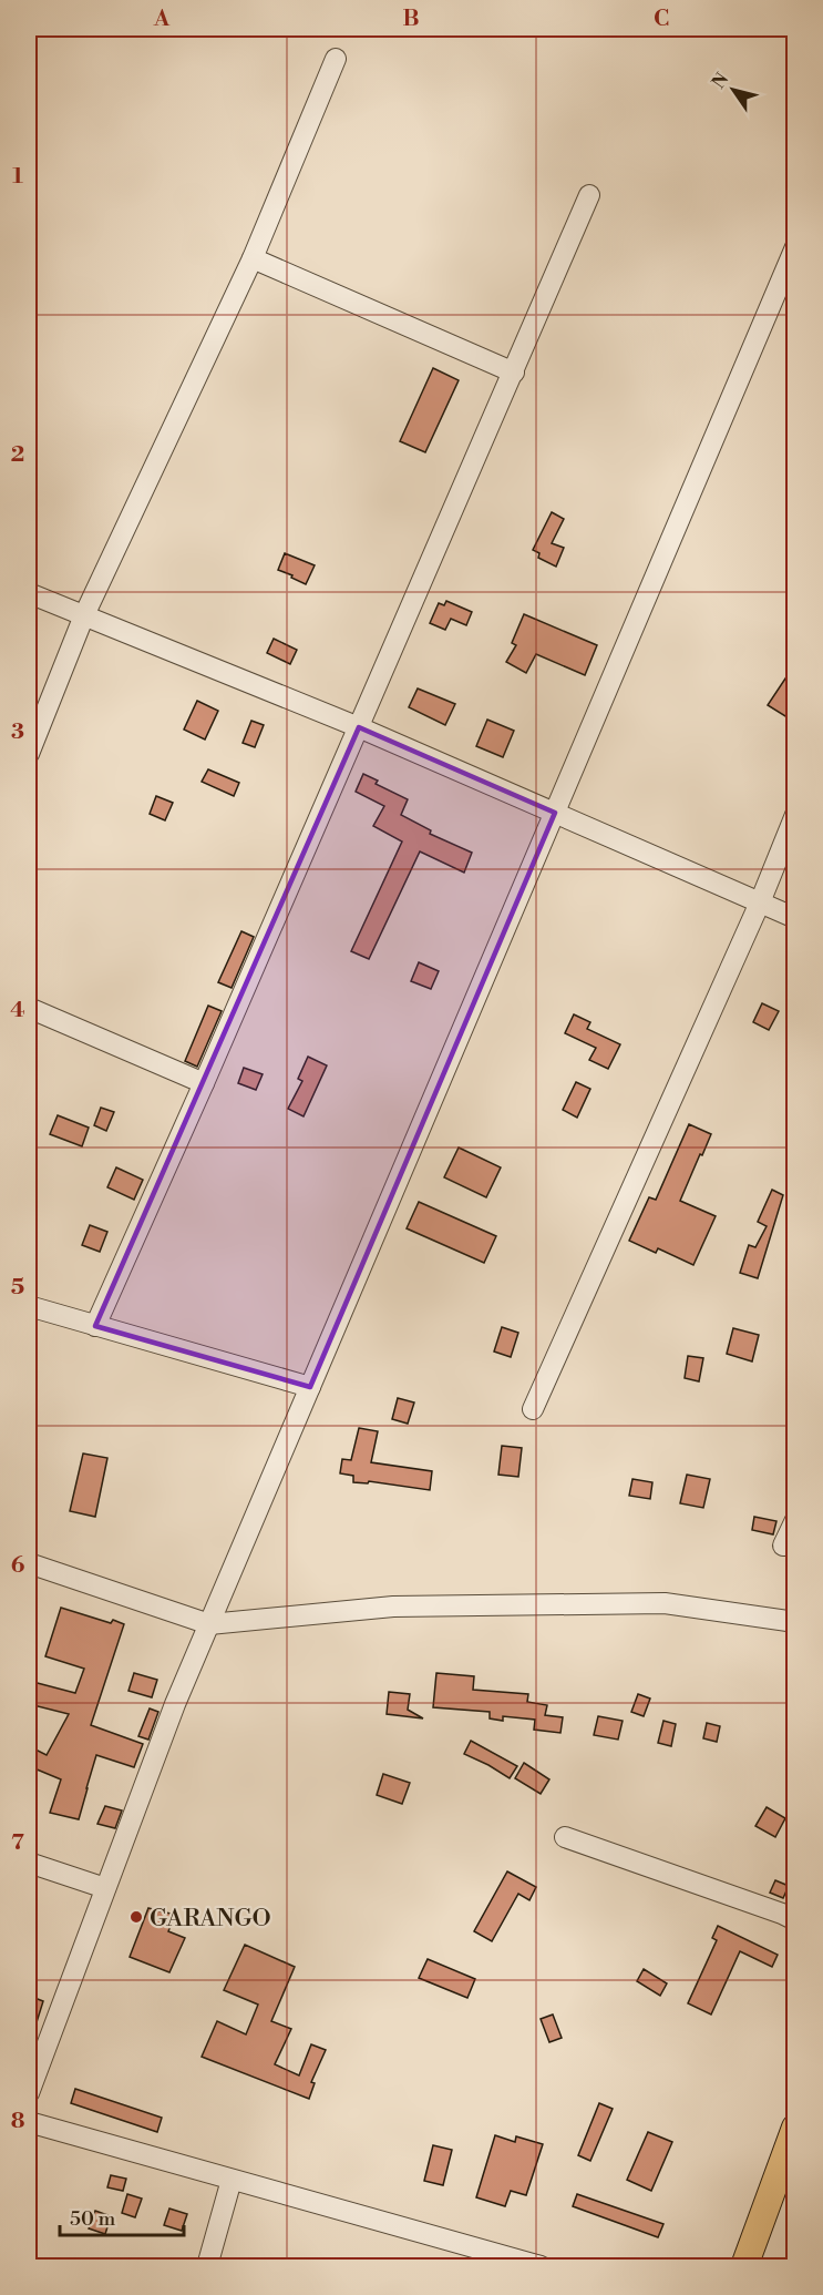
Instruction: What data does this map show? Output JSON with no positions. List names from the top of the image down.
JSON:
{
  "places": ["GARANGO"],
  "scale_bar": "50 m",
  "north": "top left",
  "grid": {
    "columns": ["A", "B", "C"],
    "rows": [
      "1",
      "2",
      "3",
      "4",
      "5",
      "6",
      "7",
      "8"
    ]
  }
}
